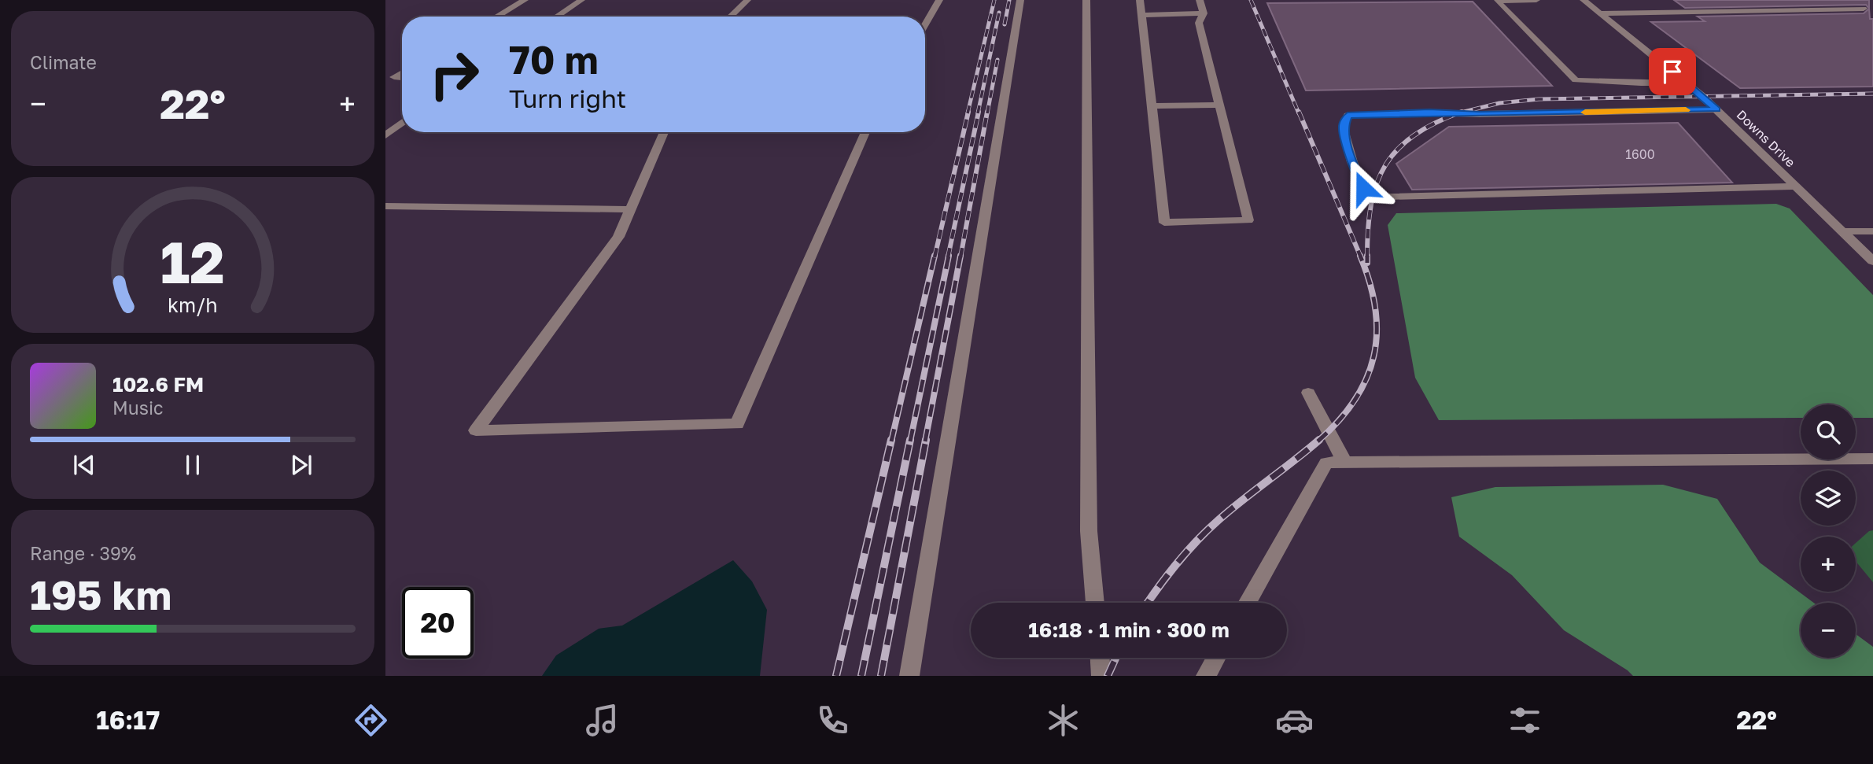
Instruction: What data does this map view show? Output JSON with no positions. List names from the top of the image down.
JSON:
{
  "streets": {
    "street": ["Downs Drive"]
  },
  "house_numbers": ["1600"],
  "page": {
    "tile": [
      "Climate",
      ["Range · 39%", "195 km"]
    ],
    "turn": ["70 m", "Turn right"],
    "heat": ["−", "22°", "+"],
    "song": ["102.6 FM", "Music"],
    "map_buttons": ["+", "−"],
    "limit": "20",
    "trip": "16:18 · 1 min · 300 m",
    "tabs": ["16:17", "22°"],
    "gauge": ["12", "km/h"]
  }
}
